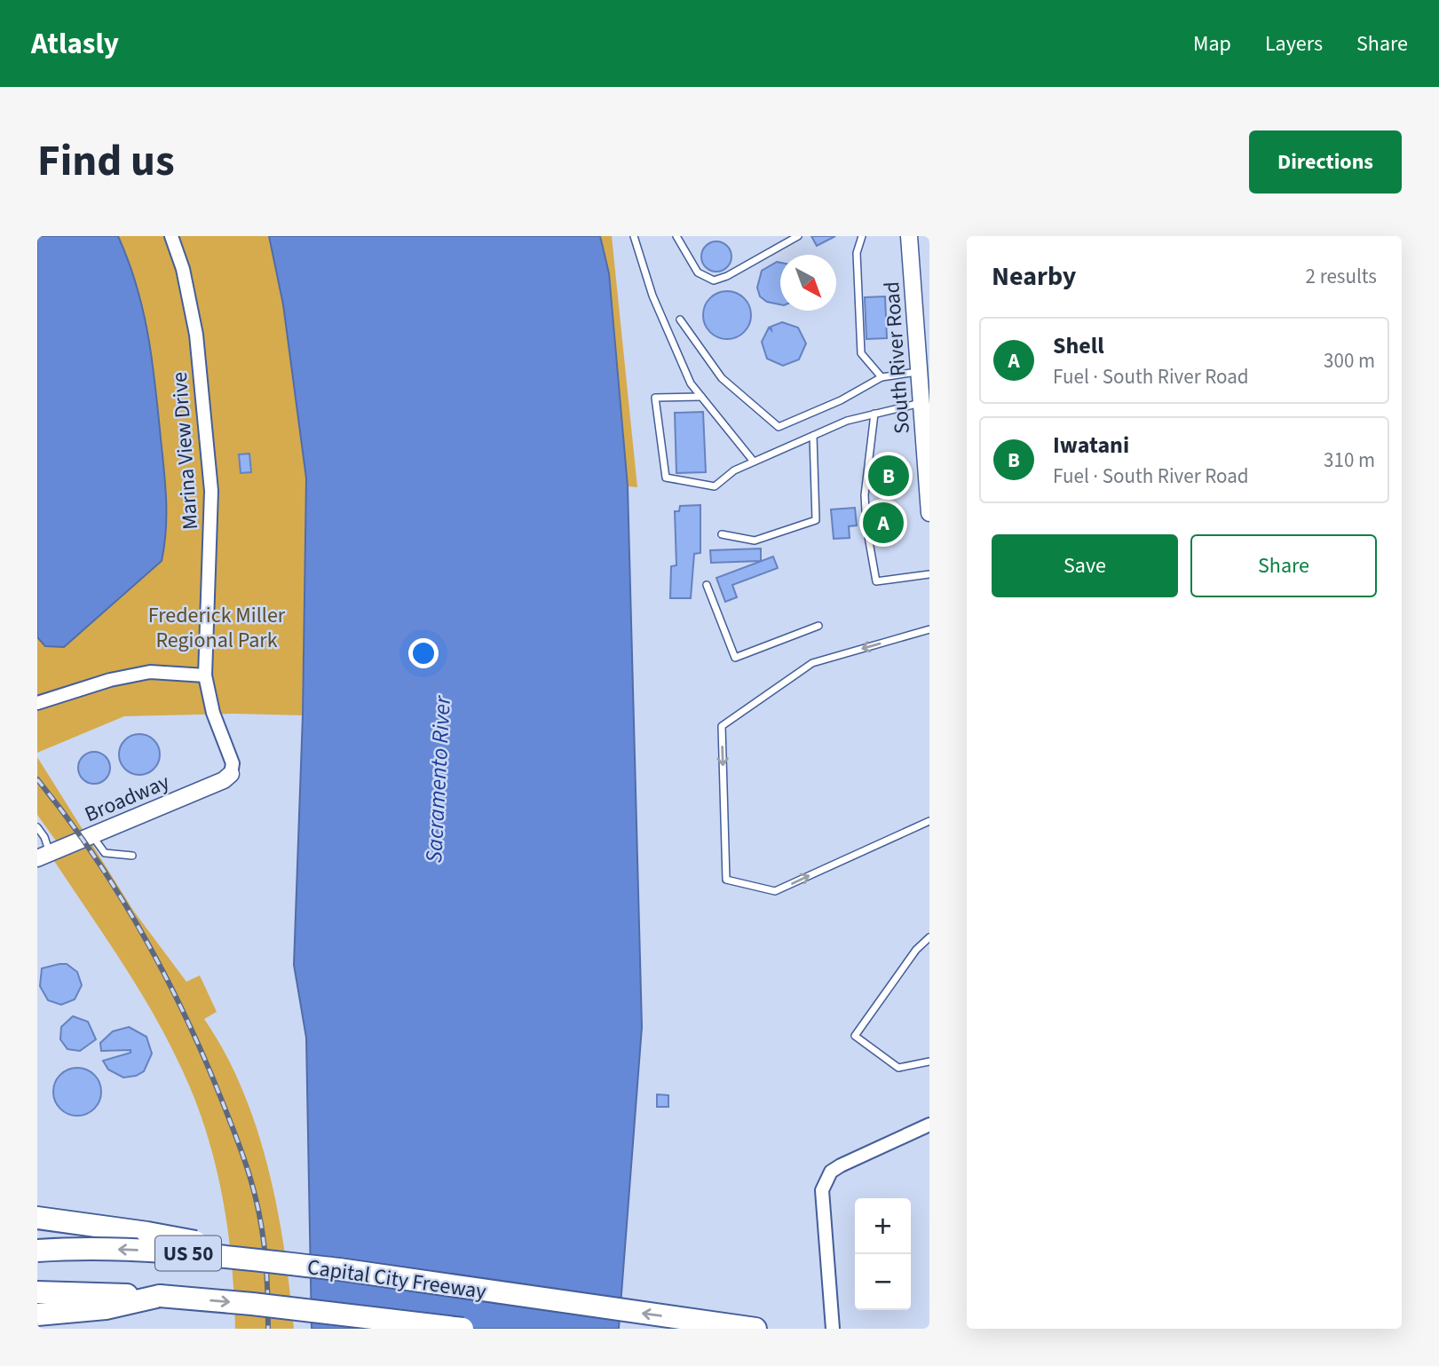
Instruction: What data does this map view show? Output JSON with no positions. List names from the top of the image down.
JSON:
{
  "streets": {
    "highway": ["US 50", "Capital City Freeway"],
    "street": ["South River Road", "Marina View Drive", "Broadway"]
  },
  "crossings": [
    ["Marina View Drive", "Broadway"]
  ],
  "water": ["Sacramento River"],
  "parks": ["Frederick Miller Regional Park"],
  "north": "bottom right",
  "page": {
    "header": "Atlasly",
    "nav": ["Map", "Layers", "Share"],
    "title": "Find us",
    "buttons": [
      "Directions",
      ["Save", "Share"]
    ],
    "heading": ["Nearby", "2 results"],
    "list": [
      {
        "mark": "A",
        "name": "Shell",
        "note": "Fuel · South River Road",
        "value": "300 m"
      },
      {
        "mark": "B",
        "name": "Iwatani",
        "note": "Fuel · South River Road",
        "value": "310 m"
      }
    ],
    "pins": ["B", "A"],
    "map_buttons": ["+", "−"]
  }
}
